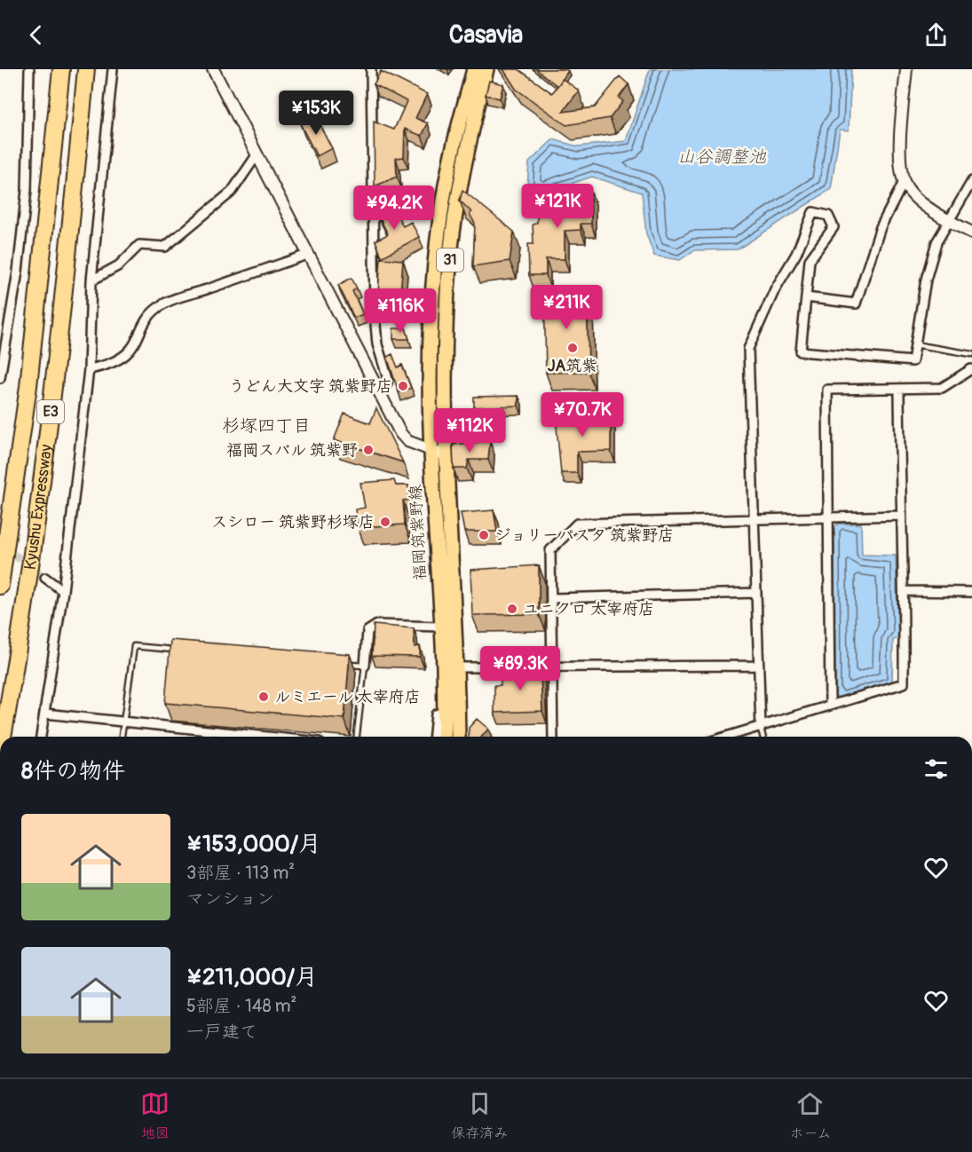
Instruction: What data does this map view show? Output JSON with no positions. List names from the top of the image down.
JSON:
{
  "streets": {
    "highway": ["E3", "Kyushu Expressway"],
    "main road": ["31", "福岡筑紫野線"]
  },
  "districts": ["杉塚四丁目"],
  "water": ["山谷調整池"],
  "places": [
    "JA筑紫",
    "うどん大文字 筑紫野店",
    "福岡スバル 筑紫野",
    "スシロー 筑紫野杉塚店",
    "ジョリーパスタ 筑紫野店",
    "ユニクロ 太宰府店",
    "ルミエール 太宰府店"
  ],
  "page": {
    "header": "Casavia",
    "price": [
      "¥153K",
      "¥121K",
      "¥94.2K",
      "¥211K",
      "¥116K",
      "¥70.7K",
      "¥112K",
      "¥89.3K"
    ],
    "heading": "8件の物件",
    "list": [
      {
        "name": "¥153,000/月",
        "note": "3部屋 · 113 m² · マンション"
      },
      {
        "name": "¥211,000/月",
        "note": "5部屋 · 148 m² · 一戸建て"
      }
    ],
    "tabs": ["地図", "保存済み", "ホーム"]
  }
}
